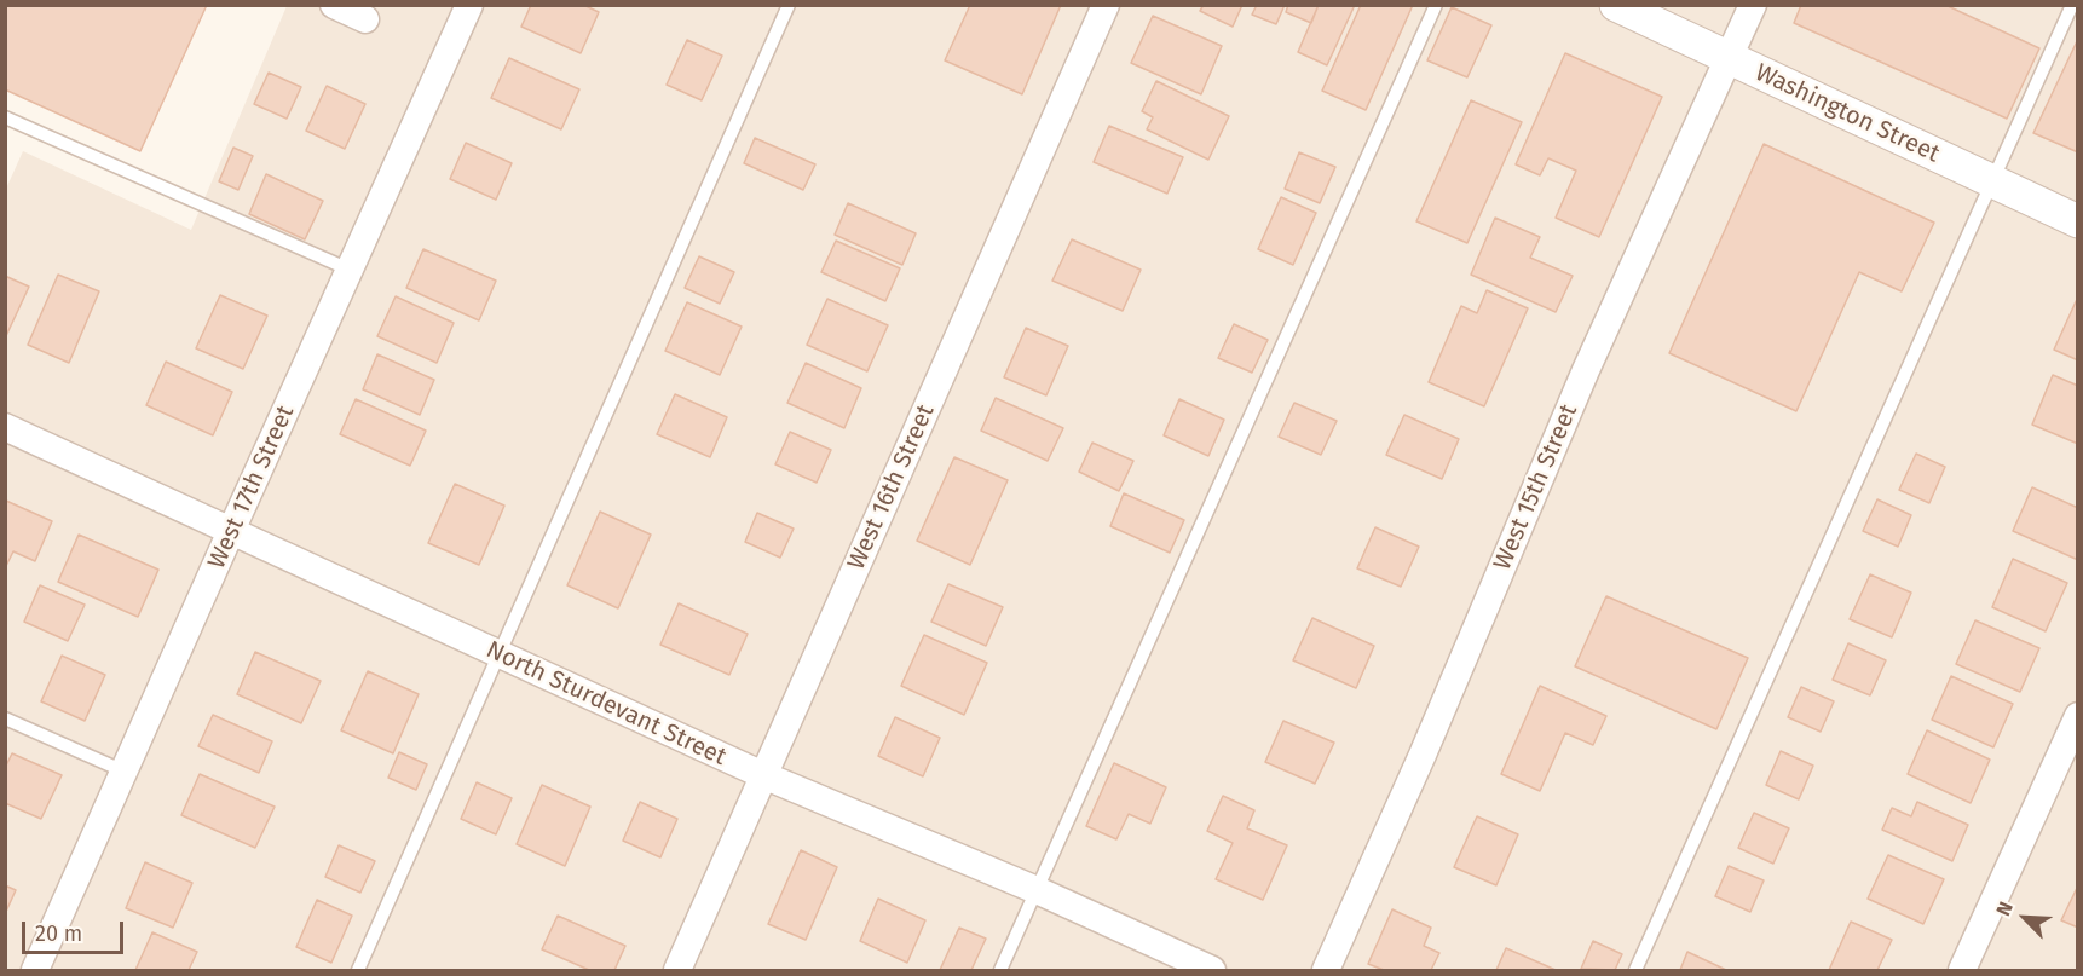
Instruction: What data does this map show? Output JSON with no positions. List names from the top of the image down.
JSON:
{
  "streets": {
    "street": [
      "Washington Street",
      "West 17th Street",
      "West 16th Street",
      "West 15th Street",
      "North Sturdevant Street"
    ]
  },
  "crossings": [
    ["Washington Street", "West 15th Street"],
    ["West 17th Street", "North Sturdevant Street"],
    ["West 16th Street", "North Sturdevant Street"]
  ],
  "scale_bar": "20 m",
  "north": "top left"
}
